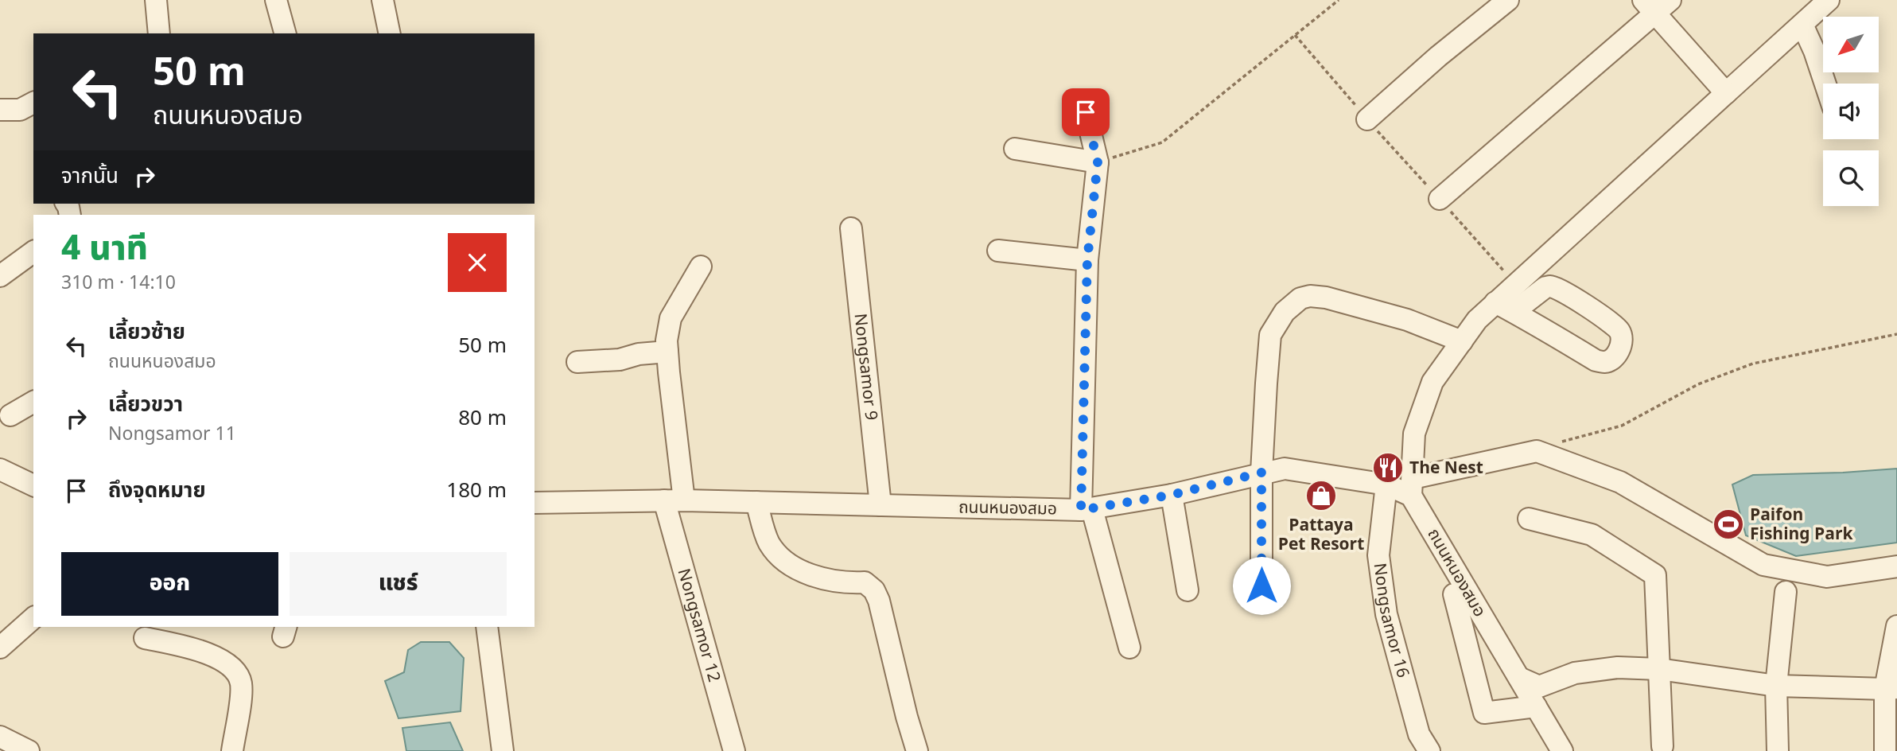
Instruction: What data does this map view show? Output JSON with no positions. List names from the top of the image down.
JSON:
{
  "streets": {
    "street": [
      "Nongsamor 9",
      "ถนนหนองสมอ",
      "Nongsamor 16",
      "Nongsamor 12"
    ]
  },
  "crossings": [
    ["Nongsamor 9", "ถนนหนองสมอ"],
    ["ถนนหนองสมอ", "Nongsamor 16"],
    ["ถนนหนองสมอ", "Nongsamor 12"]
  ],
  "places": {
    "restaurant": ["The Nest"],
    "shop": ["Pattaya Pet Resort"],
    "sports": ["Paifon Fishing Park"]
  },
  "north": "bottom left",
  "page": {
    "turn": ["50 m", "ถนนหนองสมอ"],
    "then": "จากนั้น",
    "heading": ["4 นาที", "310 m · 14:10"],
    "list": [
      {
        "name": "เลี้ยวซ้าย",
        "note": "ถนนหนองสมอ",
        "value": "50 m"
      },
      {
        "name": "เลี้ยวขวา",
        "note": "Nongsamor 11",
        "value": "80 m"
      },
      {
        "name": "ถึงจุดหมาย",
        "value": "180 m"
      }
    ],
    "buttons": ["ออก", "แชร์"]
  }
}
